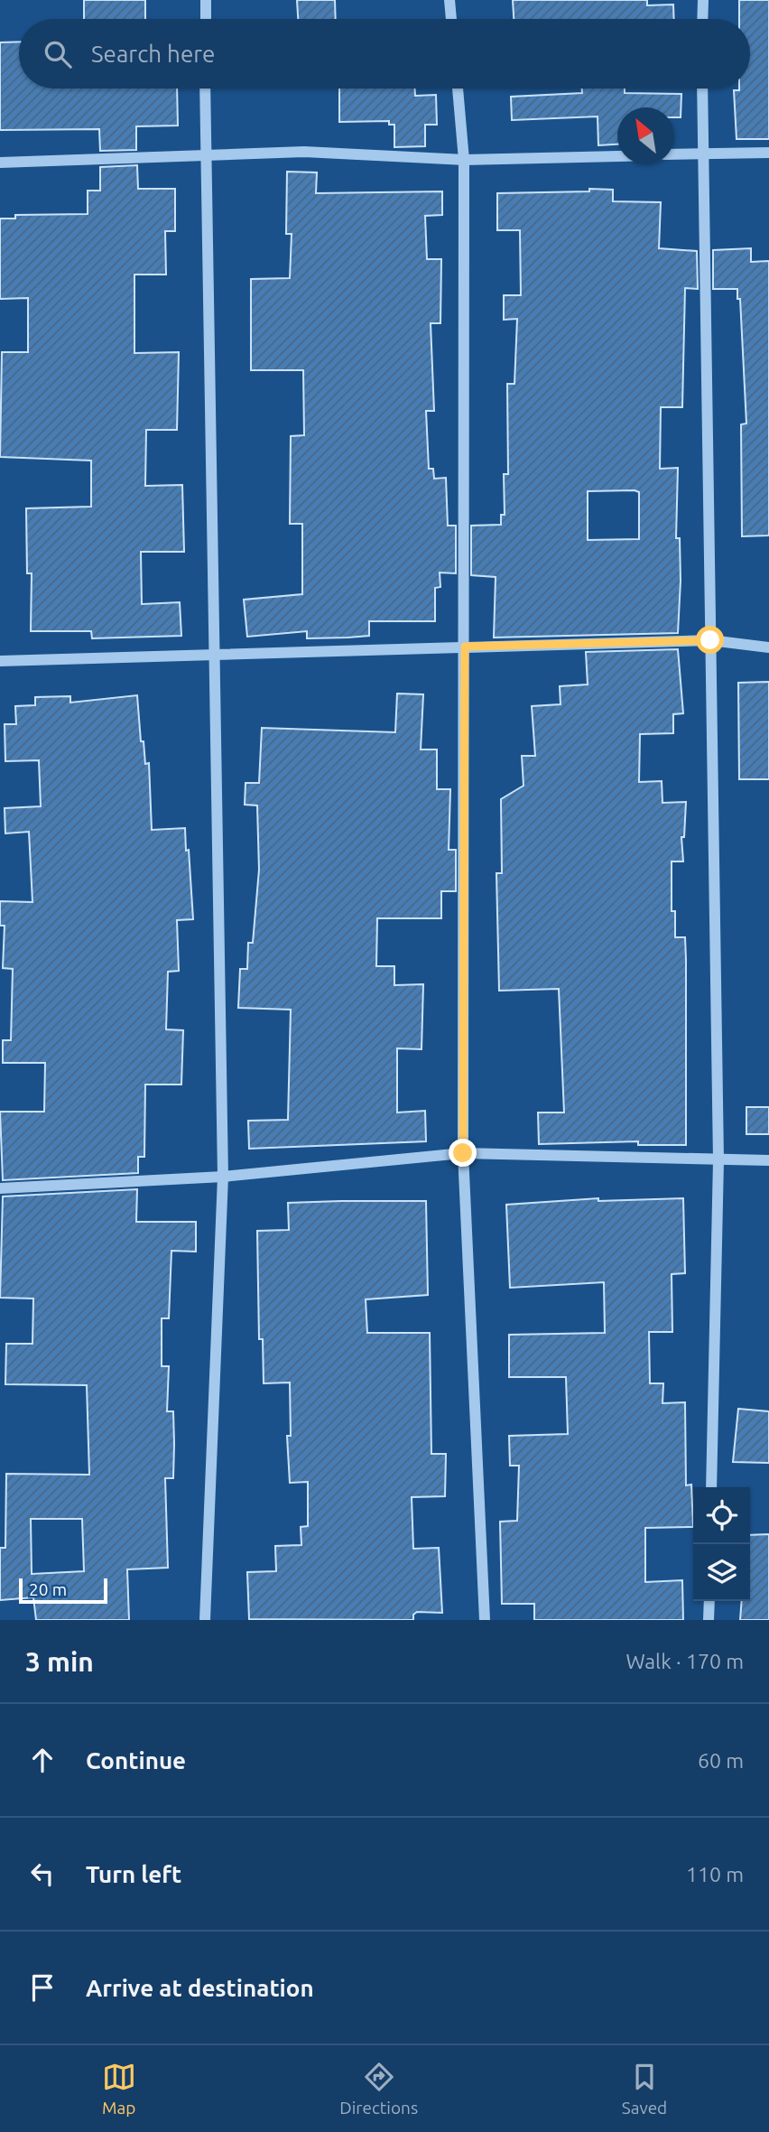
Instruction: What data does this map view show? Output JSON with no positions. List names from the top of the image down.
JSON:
{
  "scale_bar": "20 m",
  "north": "top left",
  "page": {
    "search": "Search here",
    "scale": "20 m",
    "heading": ["3 min", "Walk · 170 m"],
    "list": [
      ["Continue", "60 m"],
      ["Turn left", "110 m"],
      "Arrive at destination"
    ],
    "nav": ["Map", "Directions", "Saved"]
  }
}
